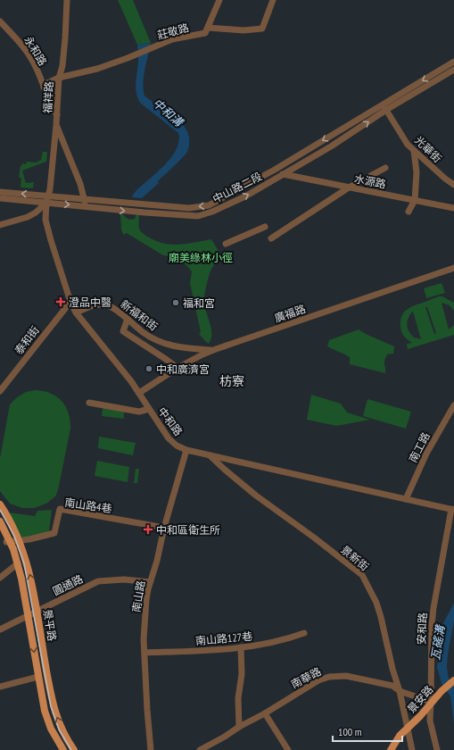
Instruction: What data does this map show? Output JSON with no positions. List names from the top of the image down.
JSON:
{
  "streets": {
    "main road": ["景平路", "景安路"],
    "street": [
      "莊敬路",
      "永和路",
      "福祥路",
      "光華街",
      "水源路",
      "中山路二段",
      "廣福路",
      "新福和街",
      "泰和街",
      "中和路",
      "南工路",
      "南山路4巷",
      "景新街",
      "圓通路",
      "南山路",
      "安和路",
      "南山路127巷",
      "南華路"
    ]
  },
  "crossings": [
    ["莊敬路", "永和路"],
    ["莊敬路", "福祥路"],
    ["永和路", "福祥路"],
    ["福祥路", "中山路二段"],
    ["福祥路", "中和路"],
    ["光華街", "中山路二段"],
    ["水源路", "中山路二段"],
    ["中山路二段", "中和路"],
    ["廣福路", "新福和街"],
    ["廣福路", "中和路"],
    ["新福和街", "中和路"],
    ["泰和街", "中和路"],
    ["中和路", "南工路"],
    ["中和路", "景新街"],
    ["中和路", "南山路"],
    ["中和路", "安和路"],
    ["南山路4巷", "南山路"],
    ["南山路4巷", "景平路"],
    ["景新街", "南華路"],
    ["景新街", "景安路"],
    ["圓通路", "南山路"],
    ["圓通路", "景平路"],
    ["南山路", "南山路127巷"],
    ["安和路", "南華路"],
    ["安和路", "景安路"],
    ["南華路", "景安路"]
  ],
  "districts": ["枋寮"],
  "water": ["中和溝", "瓦磘溝"],
  "parks": ["廟美綠林小徑"],
  "places": {
    "health": ["澄品中醫", "中和區衛生所"],
    "other": ["福和宮", "中和廣濟宮"]
  },
  "scale_bar": "100 m"
}
